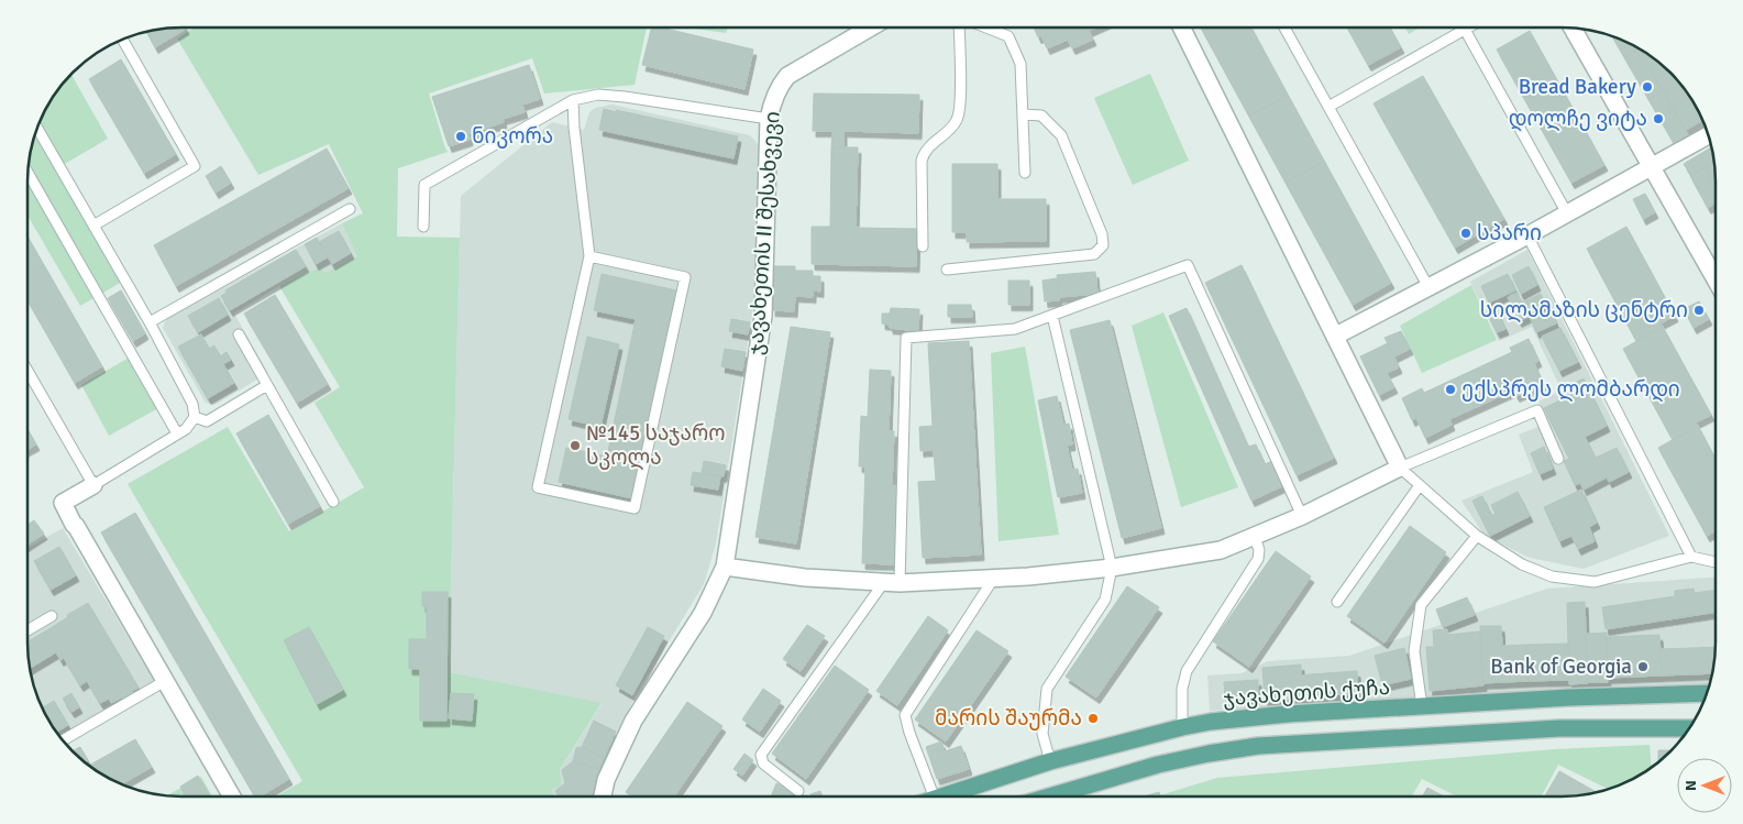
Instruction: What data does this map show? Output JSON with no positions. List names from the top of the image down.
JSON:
{
  "streets": {
    "main road": ["ჯავახეთის ქუჩა"],
    "street": ["ჯავახეთის II შესახვევი"]
  },
  "places": [
    "Bread Bakery",
    "დოლჩე ვიტა",
    "ნიკორა",
    "სპარი",
    "სილამაზის ცენტრი",
    "ექსპრეს ლომბარდი",
    "№145 საჯარო სკოლა",
    "Bank of Georgia",
    "მარის შაურმა"
  ],
  "north": "left"
}
